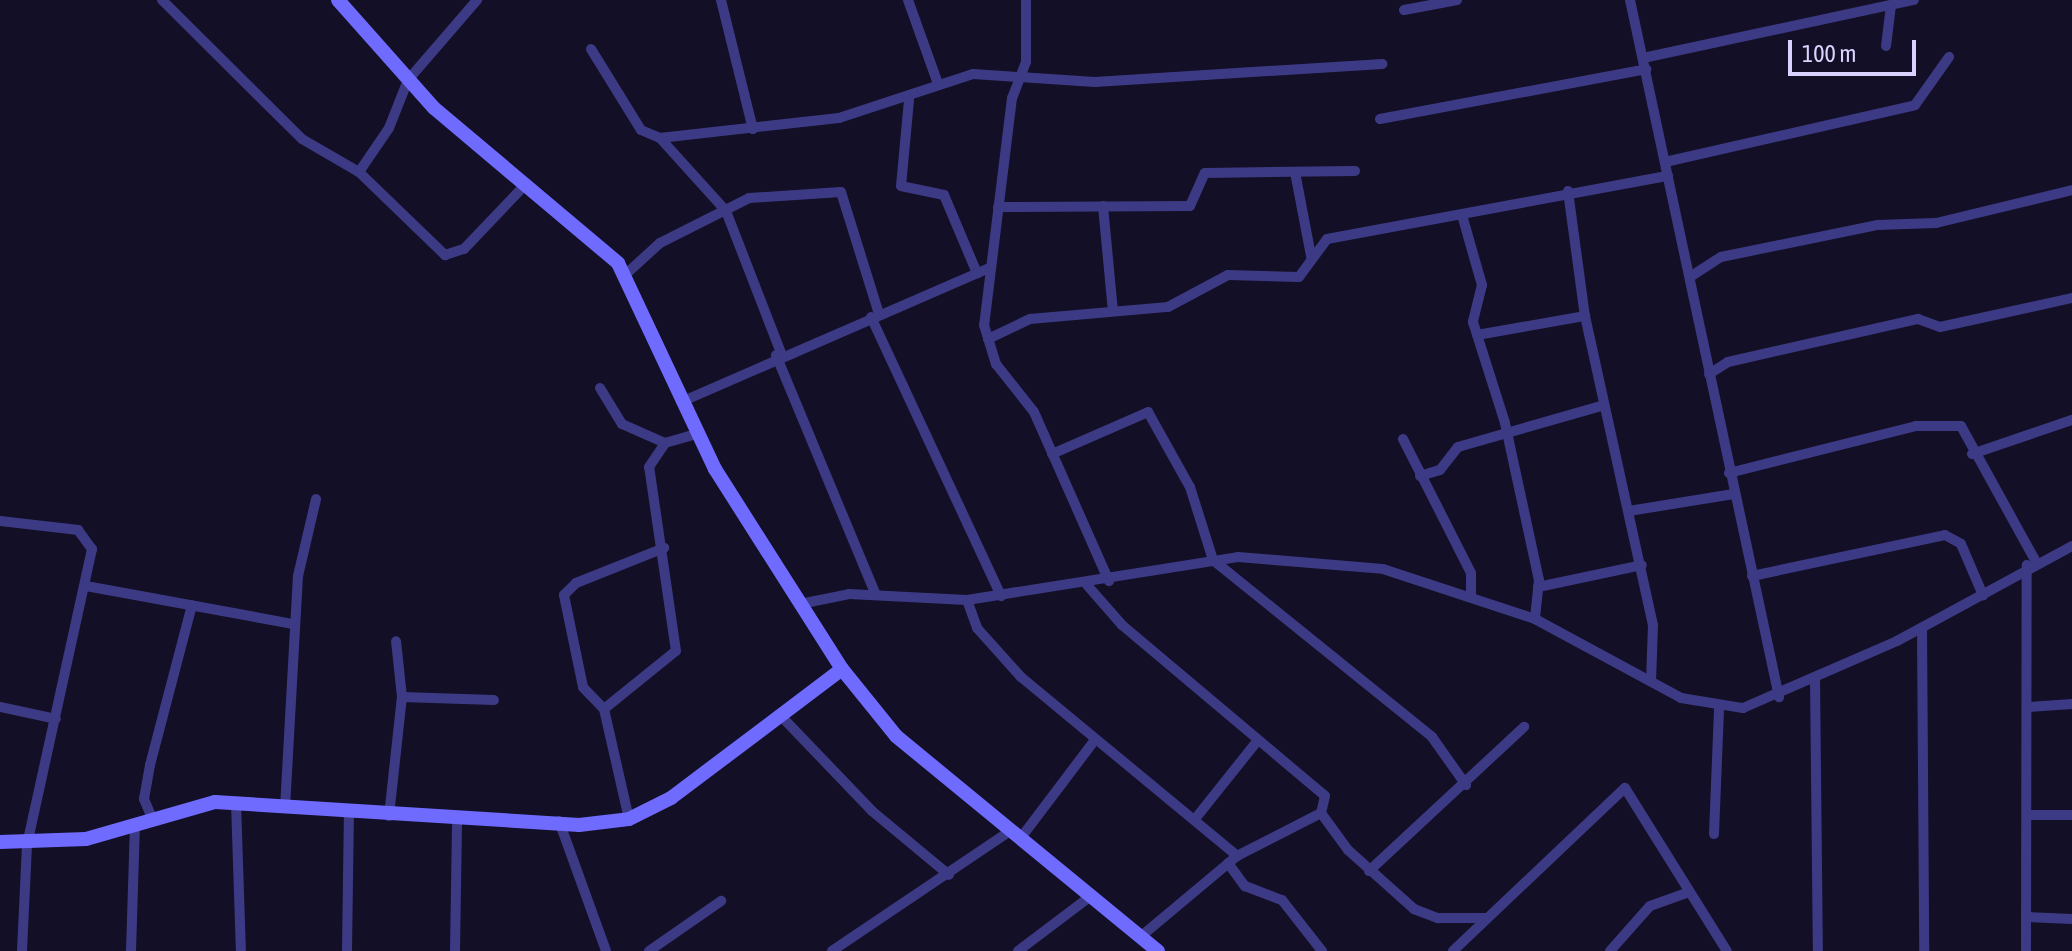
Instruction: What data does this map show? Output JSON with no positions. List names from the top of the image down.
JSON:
{
  "scale_bar": "100 m"
}
